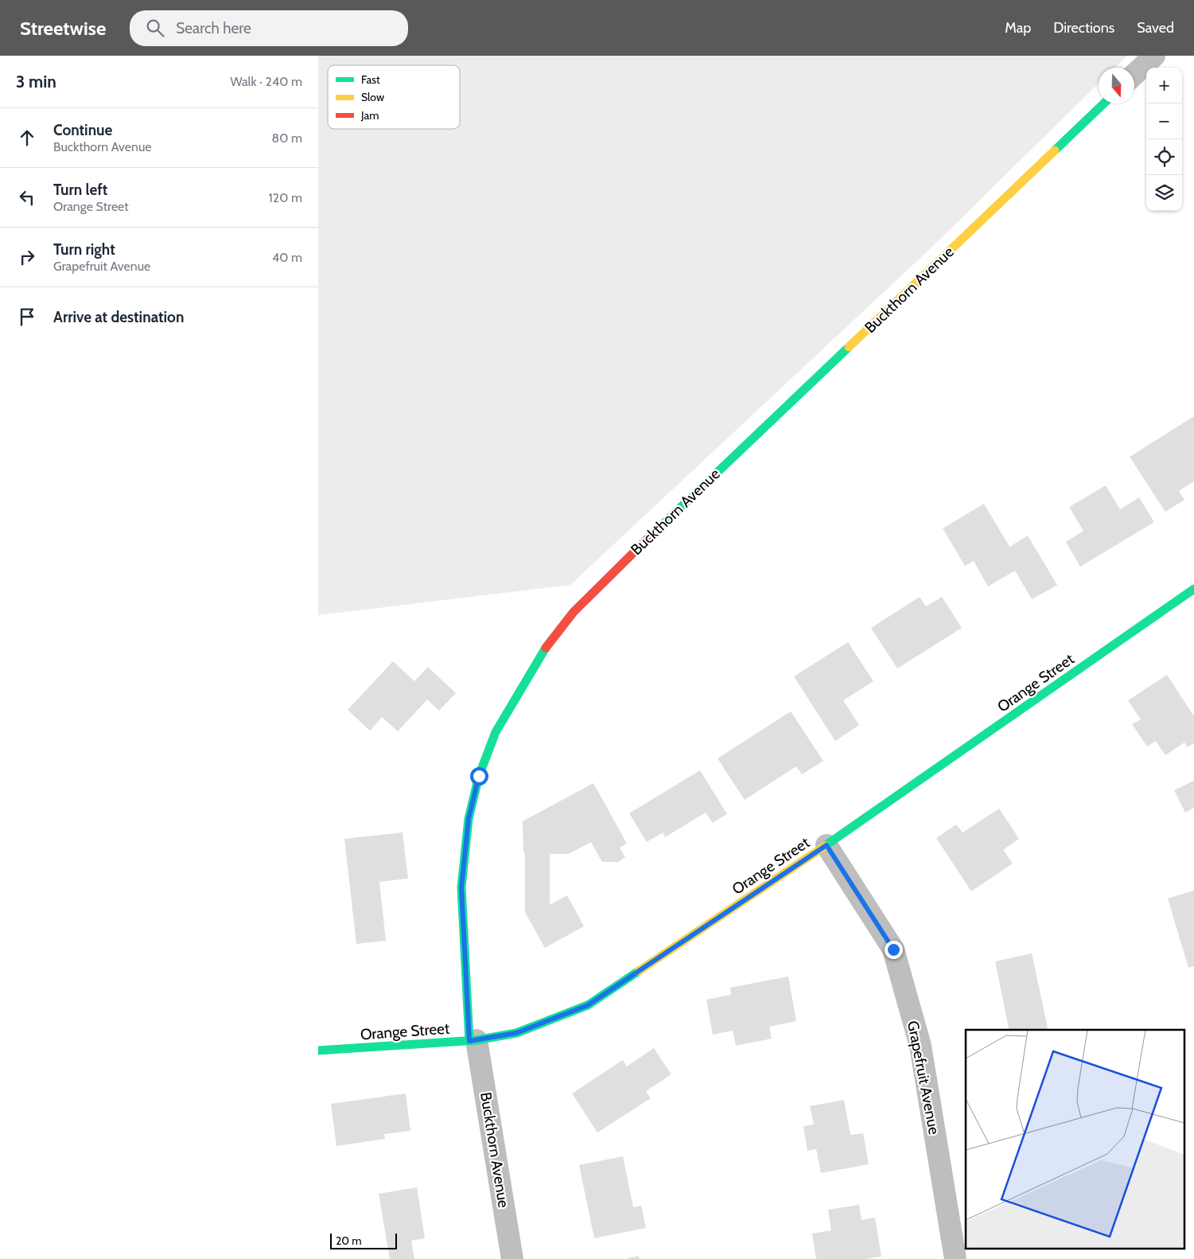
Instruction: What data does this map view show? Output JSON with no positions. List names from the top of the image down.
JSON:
{
  "streets": {
    "street": ["Buckthorn Avenue", "Orange Street", "Grapefruit Avenue"]
  },
  "crossings": [
    ["Buckthorn Avenue", "Orange Street"],
    ["Orange Street", "Grapefruit Avenue"]
  ],
  "legend": ["Fast", "Slow", "Jam"],
  "scale_bar": "20 m",
  "north": "bottom",
  "page": {
    "header": "Streetwise",
    "search": "Search here",
    "nav": ["Map", "Directions", "Saved"],
    "heading": ["3 min", "Walk · 240 m"],
    "map_buttons": ["+", "−"],
    "list": [
      ["Continue", "Buckthorn Avenue", "80 m"],
      ["Turn left", "Orange Street", "120 m"],
      ["Turn right", "Grapefruit Avenue", "40 m"],
      "Arrive at destination"
    ],
    "scale": "20 m"
  }
}
